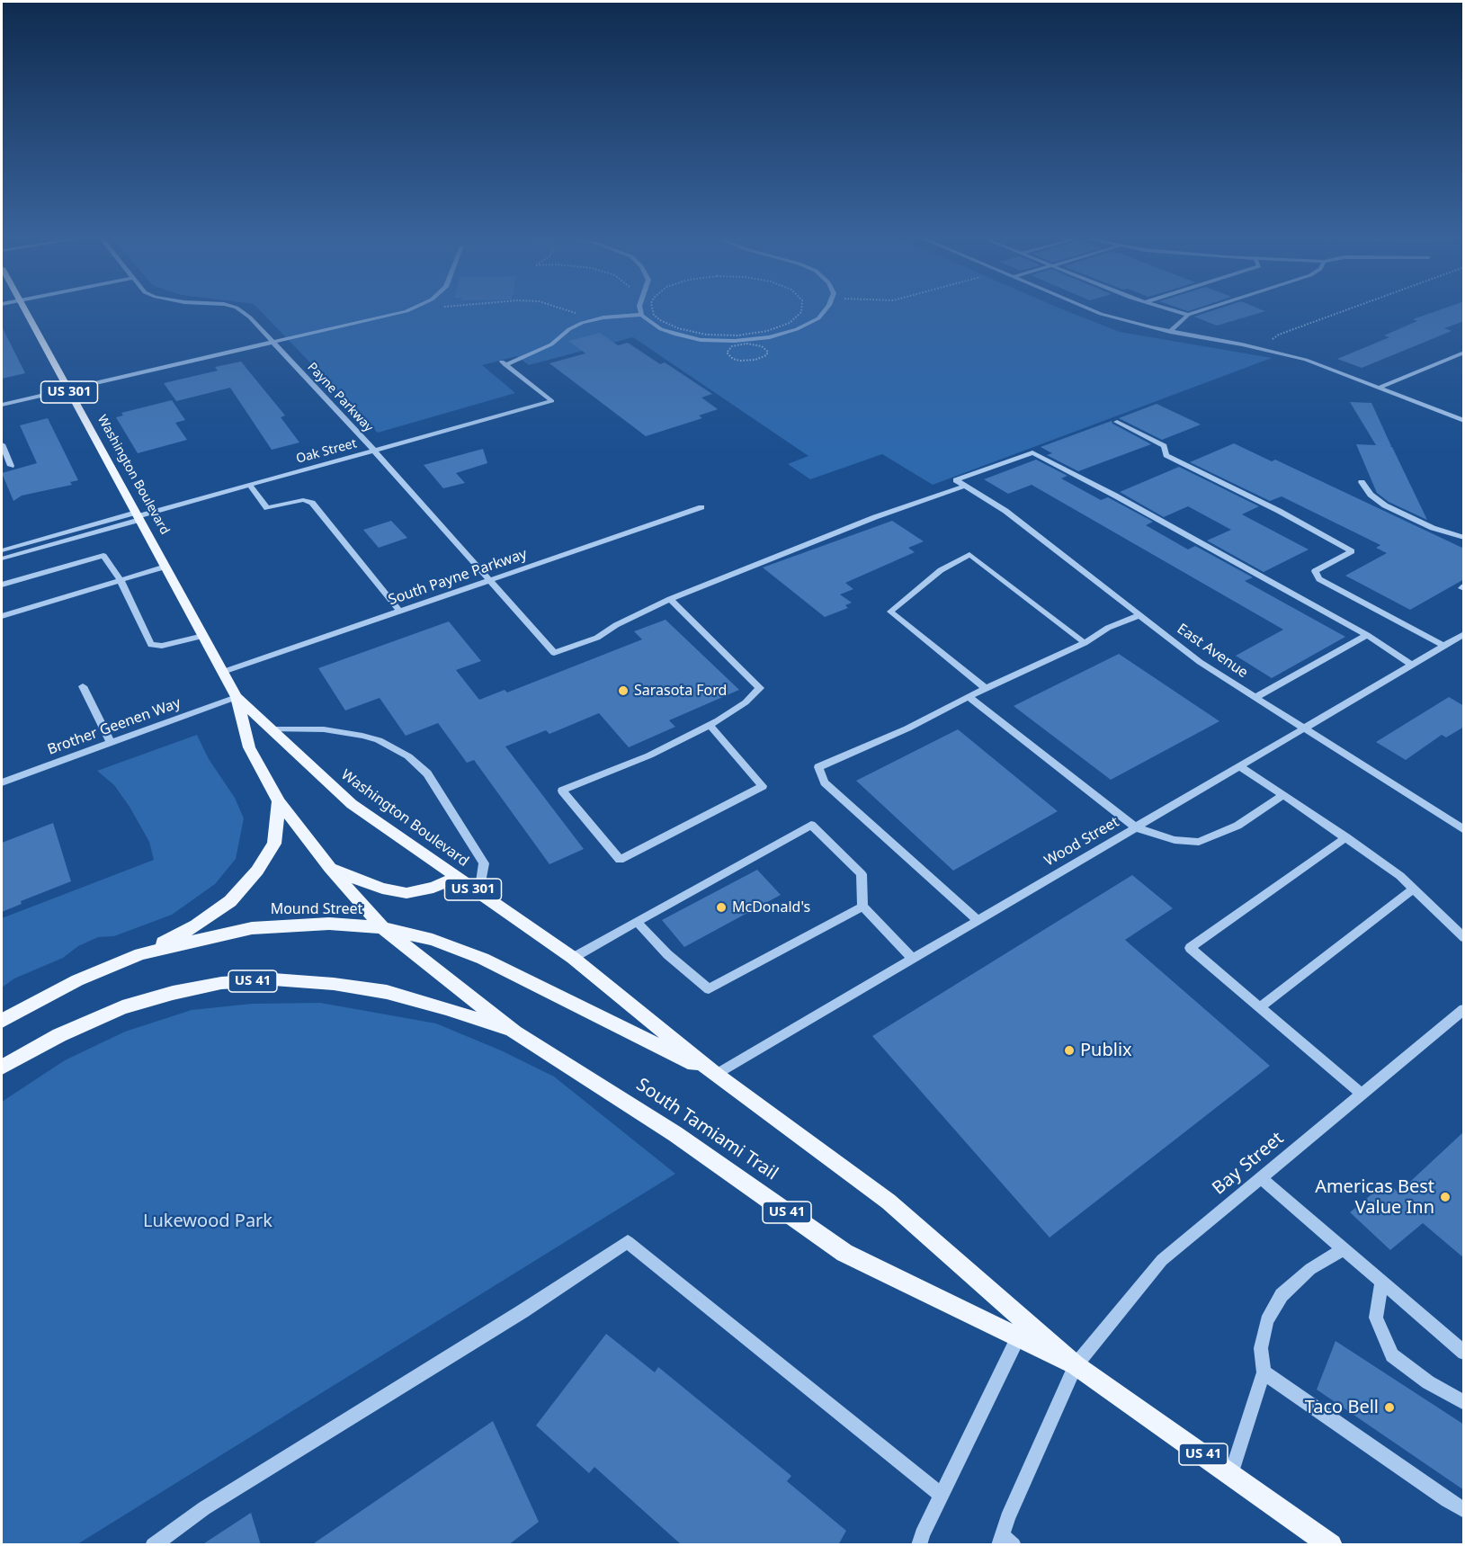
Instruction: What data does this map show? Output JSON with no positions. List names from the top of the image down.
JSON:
{
  "streets": {
    "main road": [
      "US 301",
      "Washington Boulevard",
      "Mound Street",
      "US 41",
      "South Tamiami Trail"
    ],
    "street": [
      "Payne Parkway",
      "Oak Street",
      "South Payne Parkway",
      "East Avenue",
      "Brother Geenen Way",
      "Wood Street",
      "Bay Street"
    ]
  },
  "crossings": [
    ["Payne Parkway", "Oak Street"],
    ["Payne Parkway", "South Payne Parkway"],
    ["Oak Street", "Washington Boulevard"],
    ["Washington Boulevard", "South Payne Parkway"],
    ["Washington Boulevard", "Brother Geenen Way"],
    ["Washington Boulevard", "Wood Street"],
    ["Washington Boulevard", "Mound Street"],
    ["Washington Boulevard", "US 41"],
    ["Washington Boulevard", "South Tamiami Trail"],
    ["East Avenue", "Wood Street"],
    ["Wood Street", "Mound Street"],
    ["Wood Street", "South Tamiami Trail"],
    ["Mound Street", "South Tamiami Trail"],
    ["US 41", "South Tamiami Trail"],
    ["South Tamiami Trail", "Bay Street"]
  ],
  "parks": ["Lukewood Park"],
  "places": [
    "Sarasota Ford",
    "McDonald's",
    "Publix",
    "Americas Best Value Inn",
    "Taco Bell"
  ]
}
